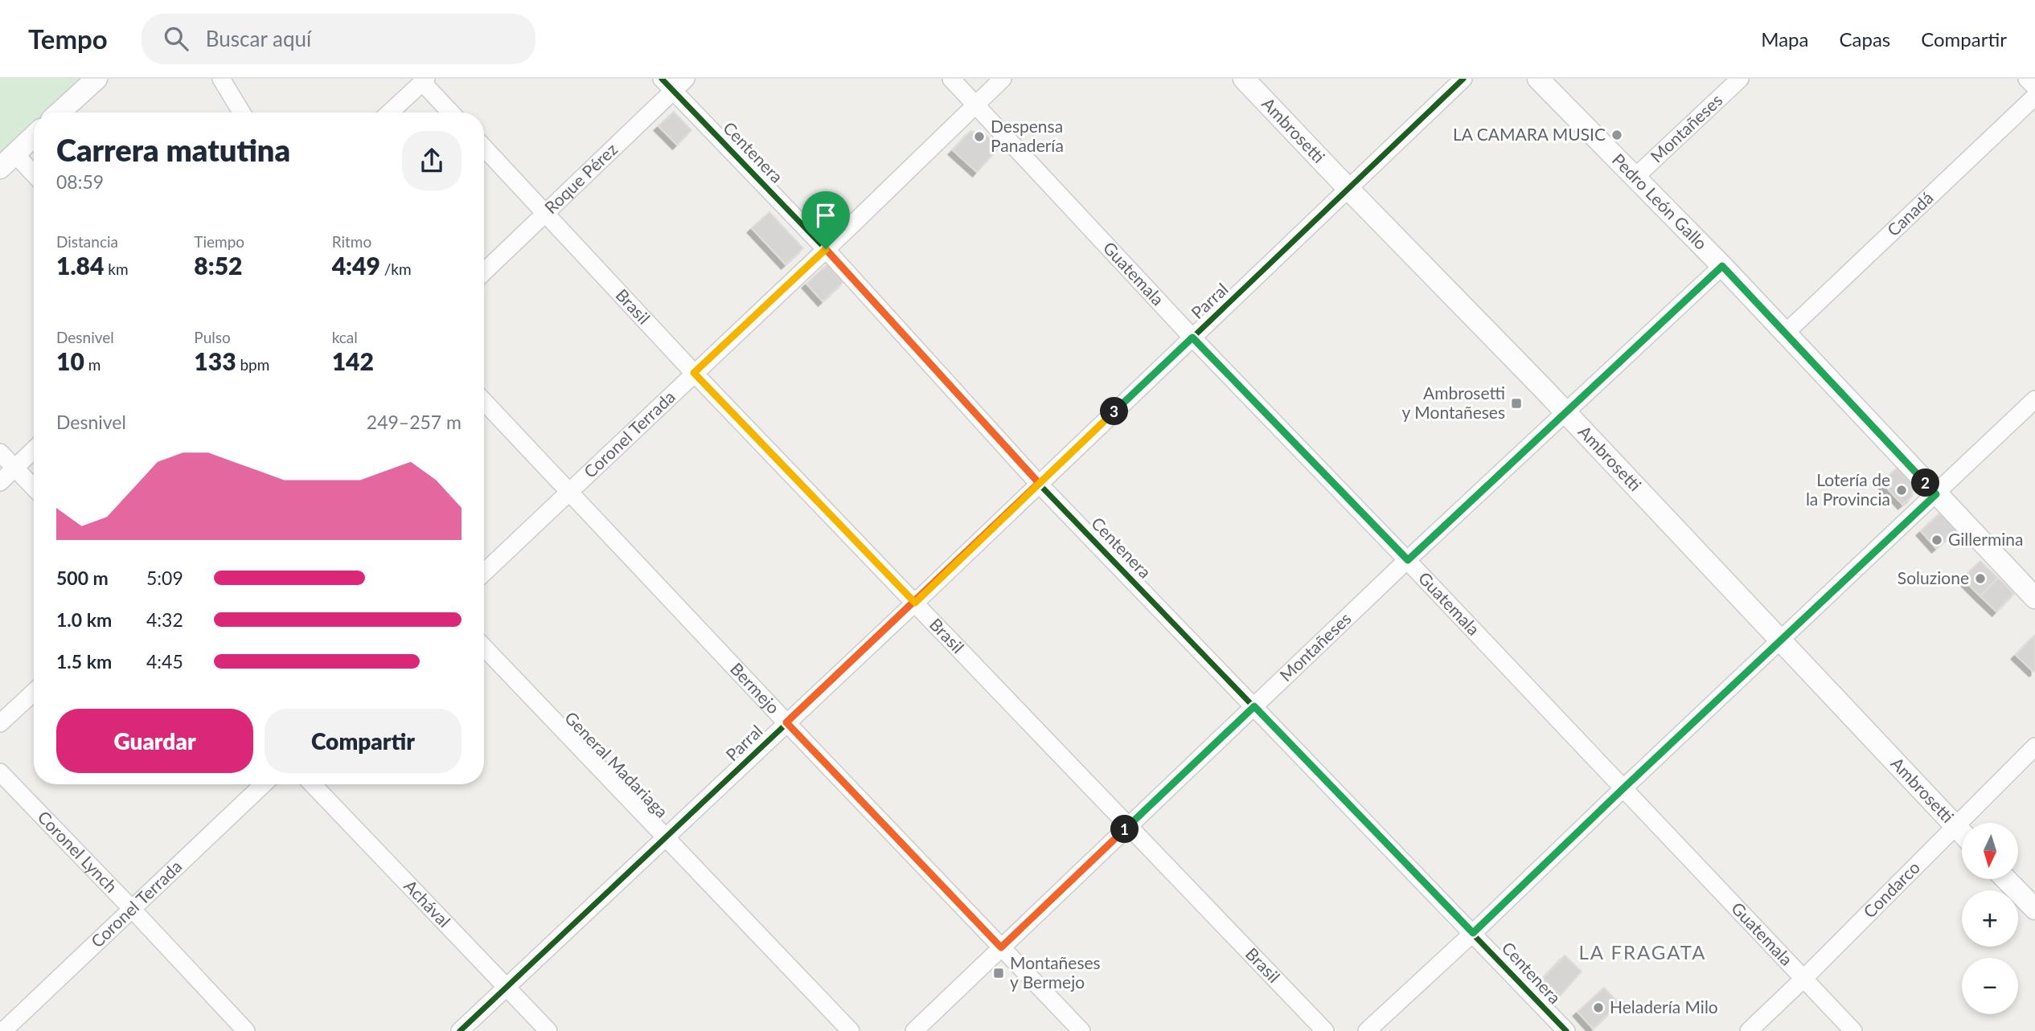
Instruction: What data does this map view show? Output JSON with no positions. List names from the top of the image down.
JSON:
{
  "streets": {
    "street": [
      "Montañeses",
      "Ambrosetti",
      "Centenera",
      "Roque Pérez",
      "Pedro León Gallo",
      "Canadá",
      "Guatemala",
      "Parral",
      "Brasil",
      "Coronel Terrada",
      "Bermejo",
      "General Madariaga",
      "Coronel Lynch",
      "Condarco",
      "Achával"
    ]
  },
  "crossings": [
    ["Montañeses", "Ambrosetti"],
    ["Montañeses", "Centenera"],
    ["Montañeses", "Pedro León Gallo"],
    ["Montañeses", "Guatemala"],
    ["Montañeses", "Brasil"],
    ["Montañeses", "Bermejo"],
    ["Ambrosetti", "Parral"],
    ["Ambrosetti", "Condarco"],
    ["Centenera", "Roque Pérez"],
    ["Centenera", "Parral"],
    ["Centenera", "Coronel Terrada"],
    ["Roque Pérez", "Brasil"],
    ["Pedro León Gallo", "Canadá"],
    ["Guatemala", "Parral"],
    ["Guatemala", "Coronel Terrada"],
    ["Guatemala", "Condarco"],
    ["Parral", "Brasil"],
    ["Parral", "Bermejo"],
    ["Parral", "General Madariaga"],
    ["Parral", "Achával"],
    ["Brasil", "Coronel Terrada"],
    ["Coronel Terrada", "Bermejo"],
    ["Coronel Terrada", "Coronel Lynch"]
  ],
  "districts": ["LA FRAGATA"],
  "places": {
    "other": [
      "LA CAMARA MUSIC",
      "Despensa Panadería",
      "Lotería de la Provincia",
      "Gillermina",
      "Soluzione",
      "Heladería Milo"
    ],
    "transit": ["Ambrosetti y Montañeses", "Montañeses y Bermejo"]
  },
  "north": "bottom",
  "page": {
    "header": "Tempo",
    "search": "Buscar aquí",
    "nav": ["Mapa", "Capas", "Compartir"],
    "heading": ["Carrera matutina", "08:59"],
    "stats": [
      ["Distancia", "1.84 km"],
      ["Tiempo", "8:52"],
      ["Ritmo", "4:49 /km"],
      ["Desnivel", "10 m"],
      ["Pulso", "133 bpm"],
      ["kcal", "142"]
    ],
    "pins": ["3", "2", "1"],
    "chart": ["Desnivel", "249–257 m"],
    "list": [
      {
        "name": "500 m",
        "note": "5:09"
      },
      {
        "name": "1.0 km",
        "note": "4:32"
      },
      {
        "name": "1.5 km",
        "note": "4:45"
      }
    ],
    "buttons": ["Guardar", "Compartir"],
    "map_buttons": ["+", "−"]
  }
}
